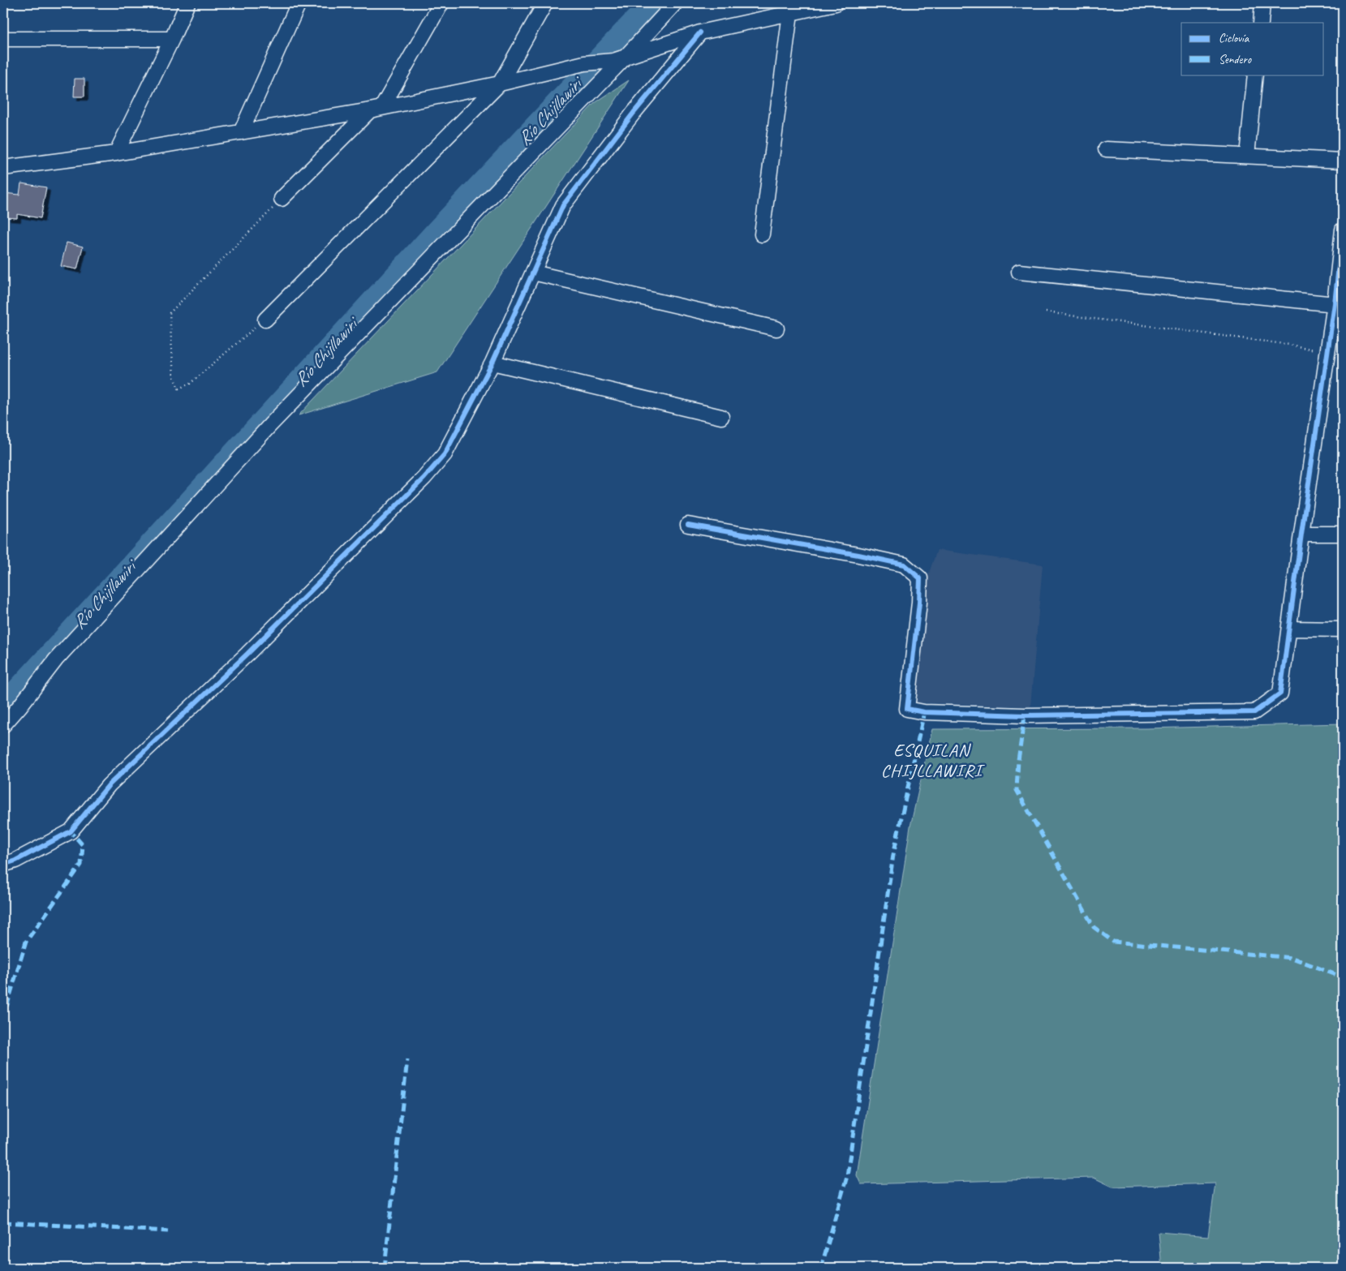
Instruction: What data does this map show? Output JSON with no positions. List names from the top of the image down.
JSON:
{
  "districts": ["ESQUILAN CHIJLLAWIRI"],
  "water": ["Río Chijllawiri"],
  "legend": ["Ciclovía", "Sendero"]
}
